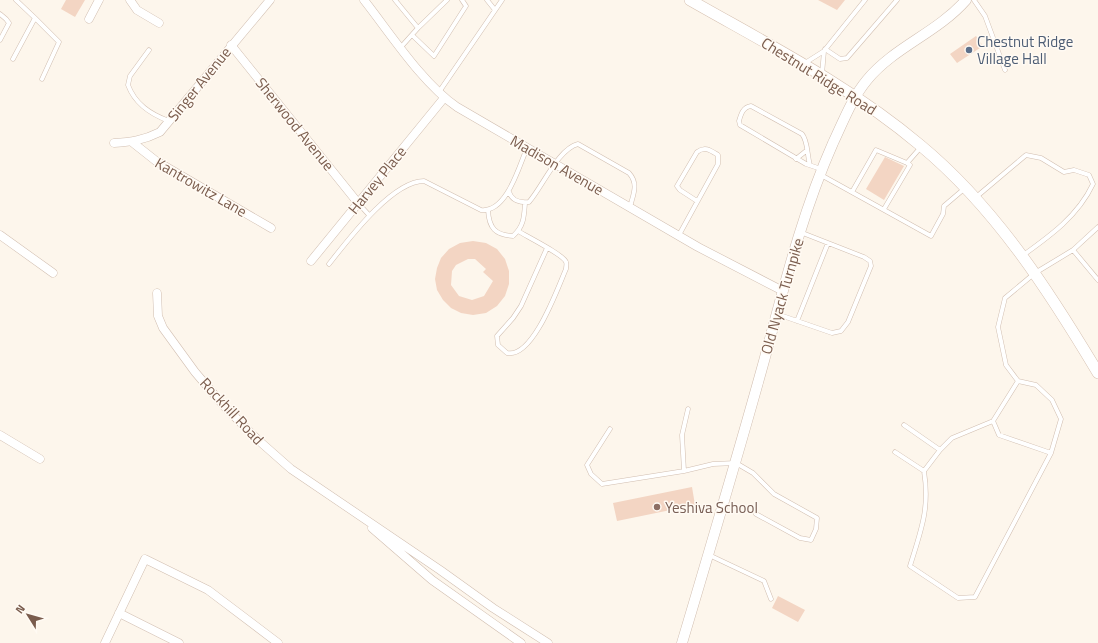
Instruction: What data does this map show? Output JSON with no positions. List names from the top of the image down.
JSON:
{
  "streets": {
    "main road": ["Chestnut Ridge Road"],
    "street": [
      "Singer Avenue",
      "Sherwood Avenue",
      "Madison Avenue",
      "Harvey Place",
      "Kantrowitz Lane",
      "Old Nyack Turnpike",
      "Rockhill Road"
    ]
  },
  "crossings": [
    ["Chestnut Ridge Road", "Old Nyack Turnpike"],
    ["Singer Avenue", "Sherwood Avenue"],
    ["Singer Avenue", "Kantrowitz Lane"],
    ["Sherwood Avenue", "Harvey Place"],
    ["Madison Avenue", "Harvey Place"],
    ["Madison Avenue", "Old Nyack Turnpike"]
  ],
  "places": ["Chestnut Ridge Village Hall", "Yeshiva School"],
  "north": "top left"
}
